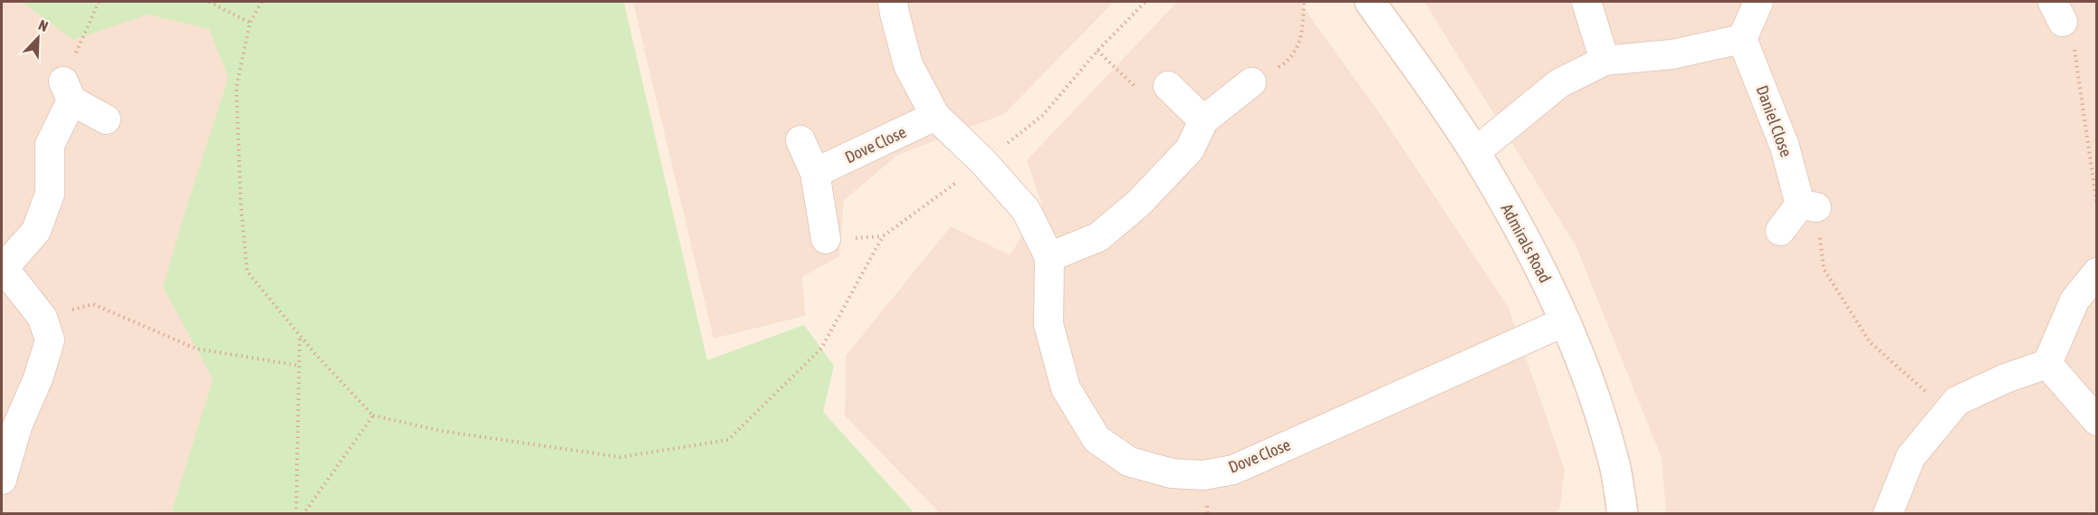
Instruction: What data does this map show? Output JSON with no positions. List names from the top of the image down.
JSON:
{
  "streets": {
    "street": ["Daniel Close", "Dove Close", "Admirals Road"]
  },
  "crossings": [
    ["Dove Close", "Admirals Road"]
  ],
  "north": "top right"
}
